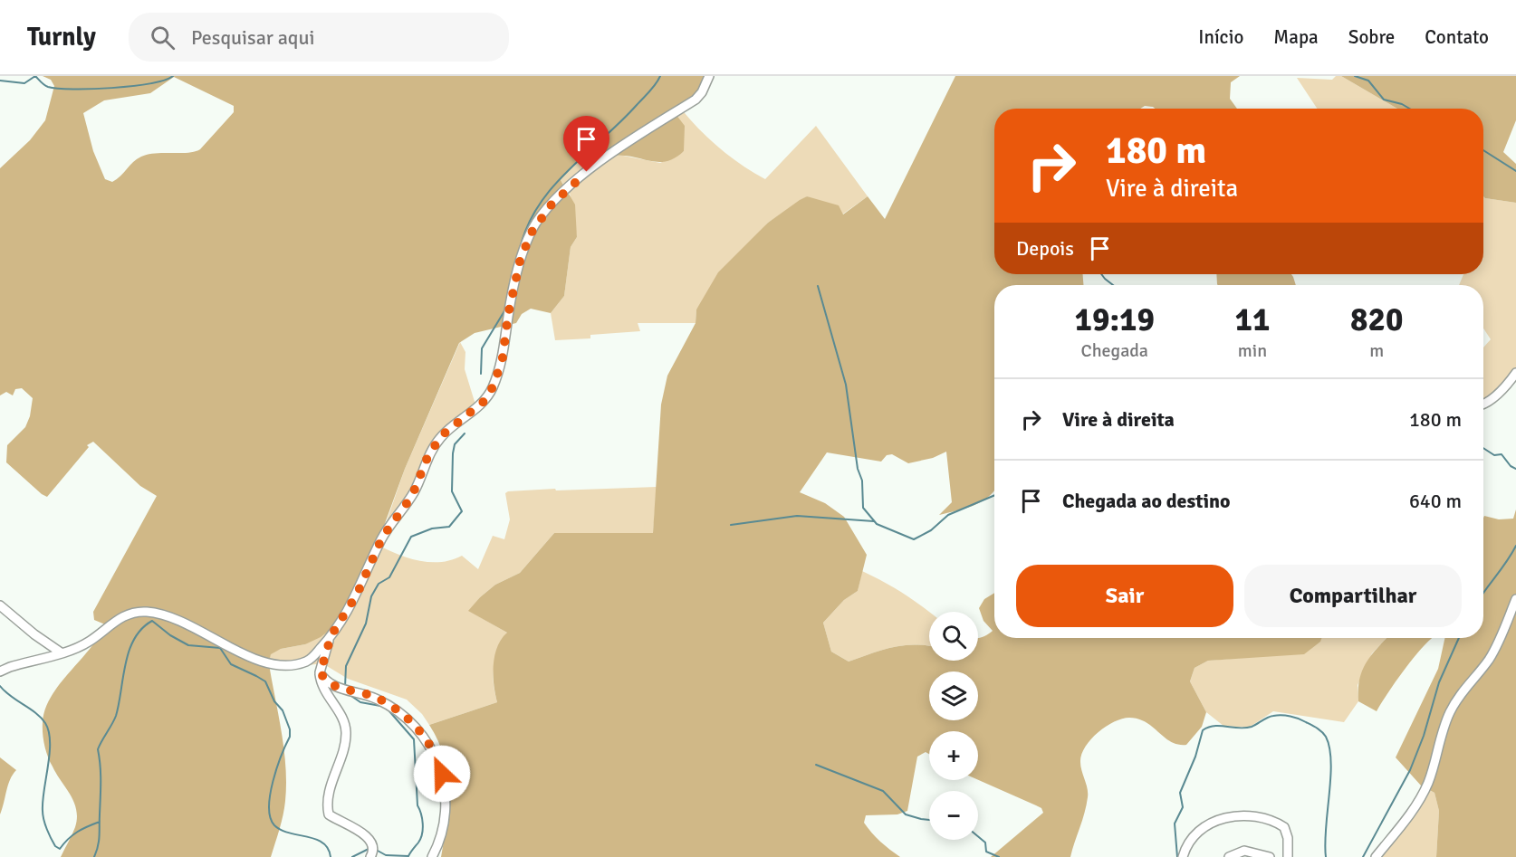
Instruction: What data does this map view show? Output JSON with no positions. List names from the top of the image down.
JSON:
{
  "page": {
    "header": "Turnly",
    "search": "Pesquisar aqui",
    "nav": [
      "Início",
      "Mapa",
      "Sobre",
      "Contato"
    ],
    "turn": ["180 m", "Vire à direita"],
    "then": "Depois",
    "eta": [
      "19:19",
      "Chegada",
      "11",
      "min",
      "820",
      "m"
    ],
    "list": [
      {
        "name": "Vire à direita",
        "value": "180 m"
      },
      {
        "name": "Chegada ao destino",
        "value": "640 m"
      }
    ],
    "buttons": ["Sair", "Compartilhar"],
    "map_buttons": ["+", "−"]
  }
}
